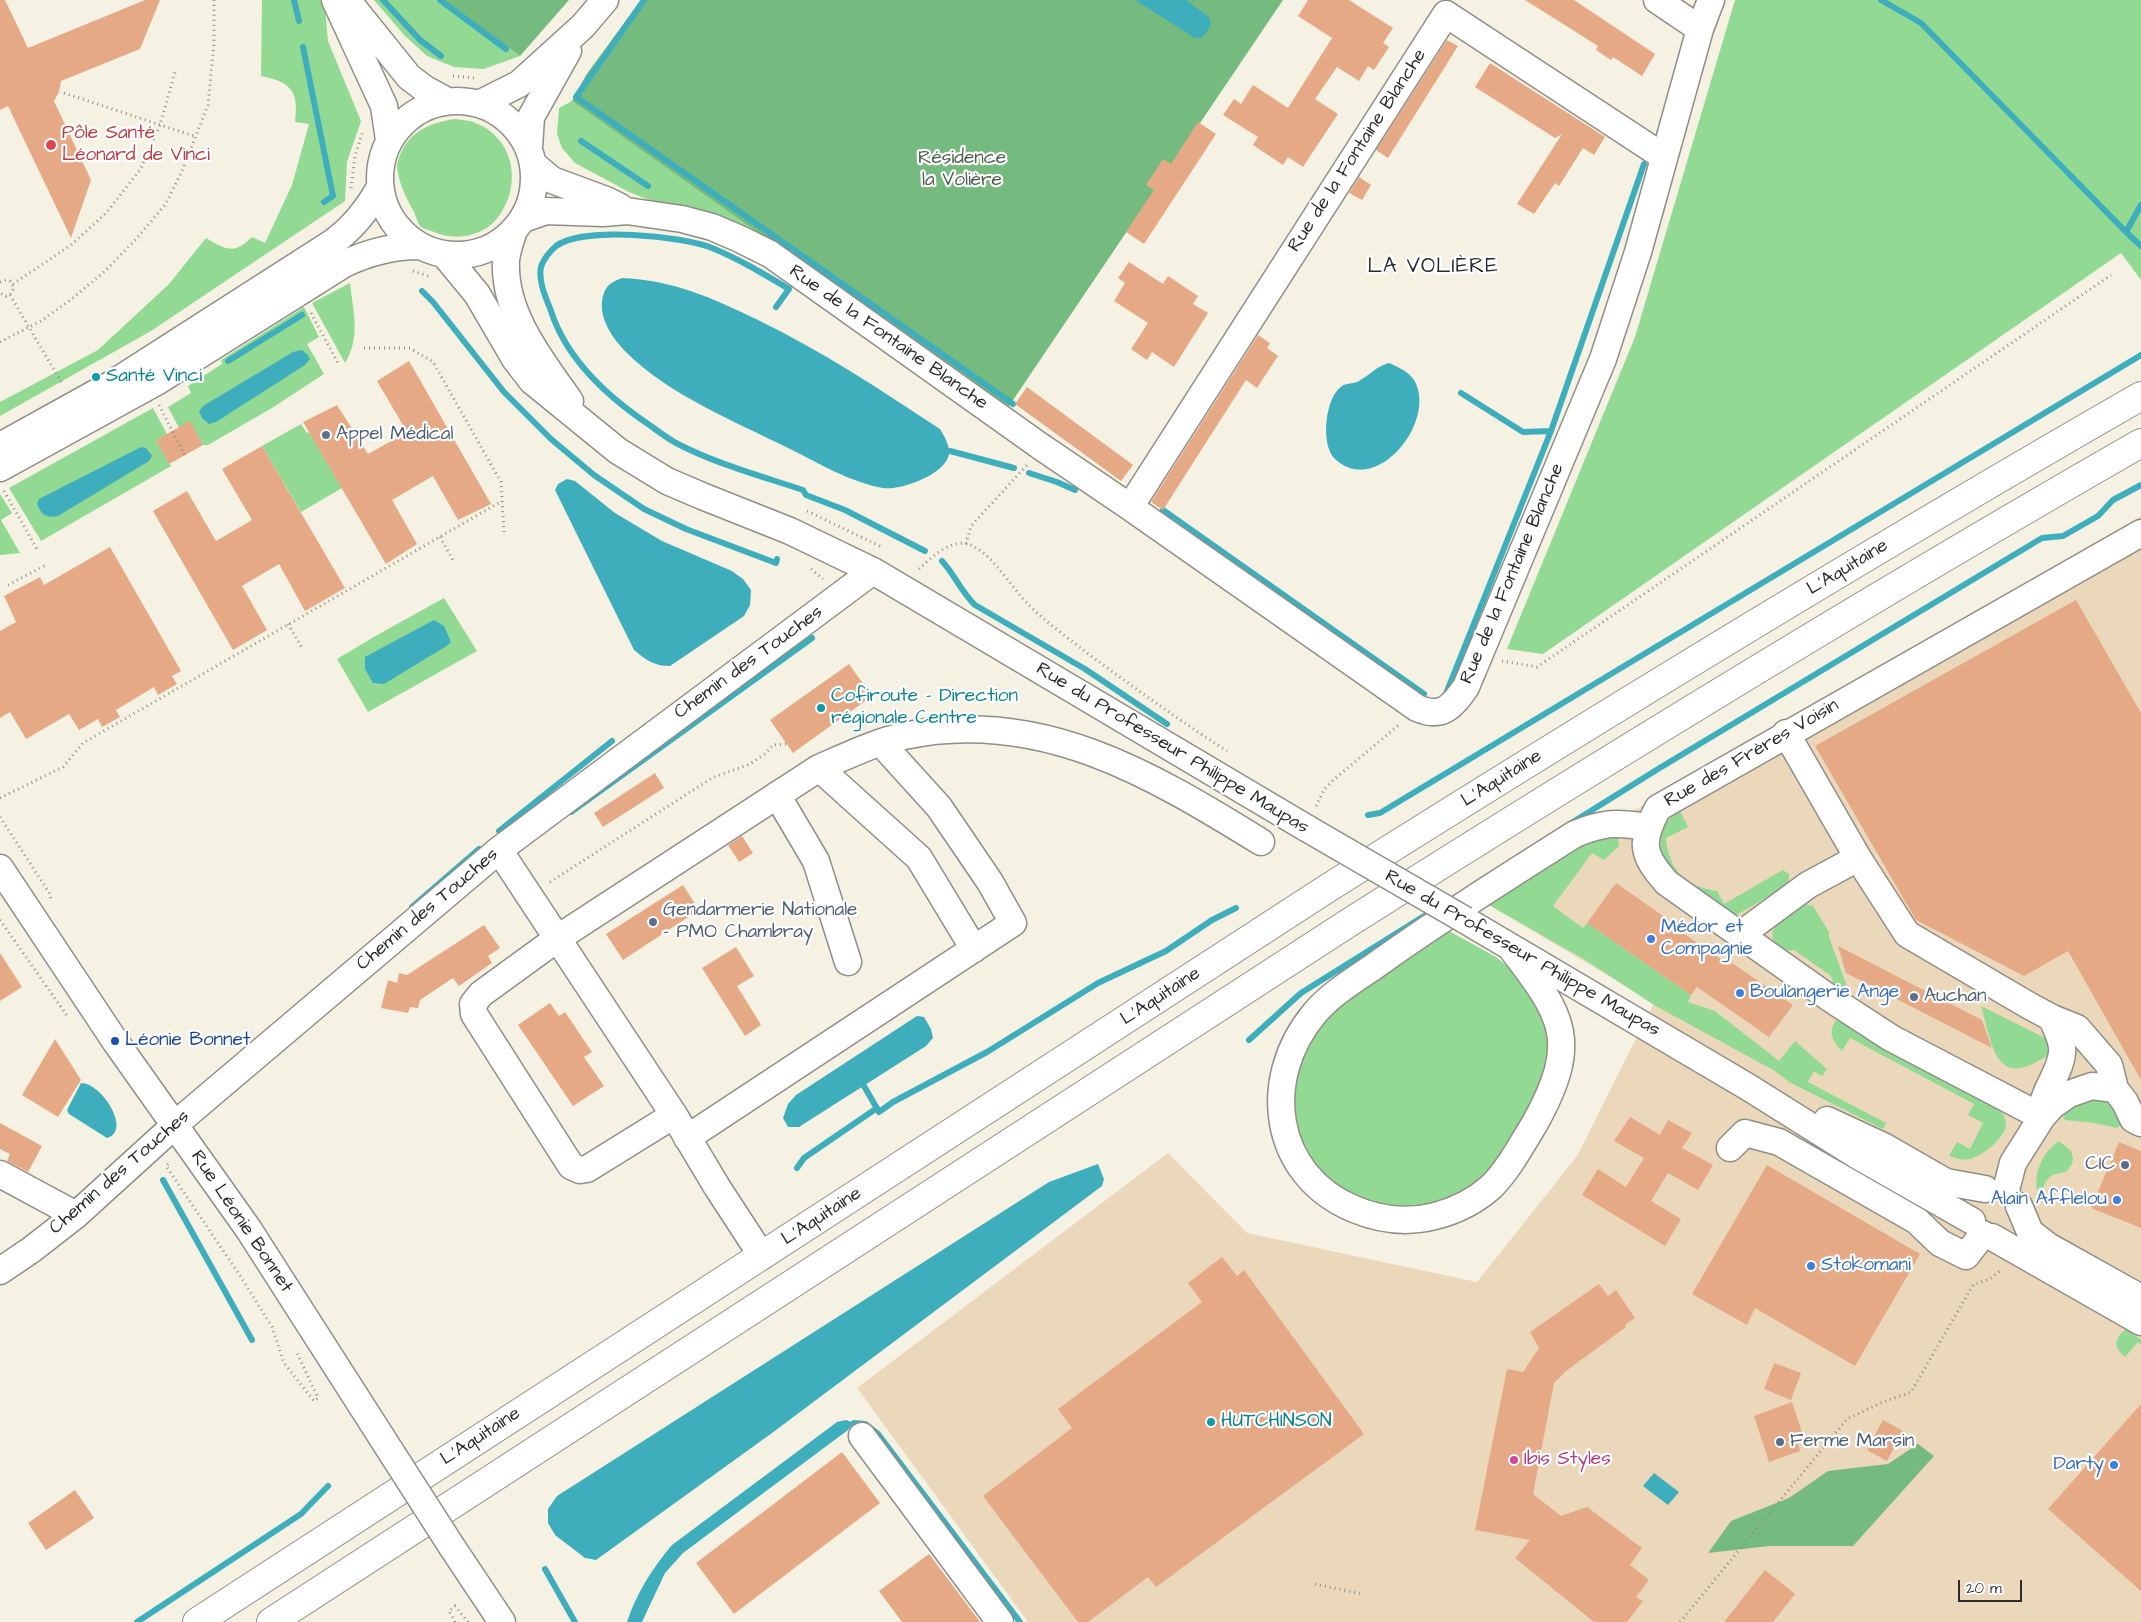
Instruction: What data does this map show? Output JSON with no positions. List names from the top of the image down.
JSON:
{
  "streets": {
    "highway": ["L'Aquitaine"],
    "street": [
      "Rue de la Fontaine Blanche",
      "Chemin des Touches",
      "Rue du Professeur Philippe Maupas",
      "Rue des Frères Voisin",
      "Rue Léonie Bonnet"
    ]
  },
  "crossings": [
    ["Rue de la Fontaine Blanche", "Rue du Professeur Philippe Maupas"],
    ["Chemin des Touches", "Rue du Professeur Philippe Maupas"],
    ["Chemin des Touches", "Rue Léonie Bonnet"]
  ],
  "districts": ["LA VOLIÈRE"],
  "parks": ["Résidence la Volière"],
  "places": [
    "Pôle Santé Léonard de Vinci",
    "Santé Vinci",
    "Appel Médical",
    "Cofiroute - Direction régionale Centre",
    "Gendarmerie Nationale - PMO Chambray",
    "Médor et Compagnie",
    "Boulangerie Ange",
    "Auchan",
    "Léonie Bonnet",
    "CIC",
    "Alain Afflelou",
    "Stokomani",
    "HUTCHINSON",
    "Ferme Marsin",
    "Ibis Styles",
    "Darty"
  ],
  "scale_bar": "20 m"
}
